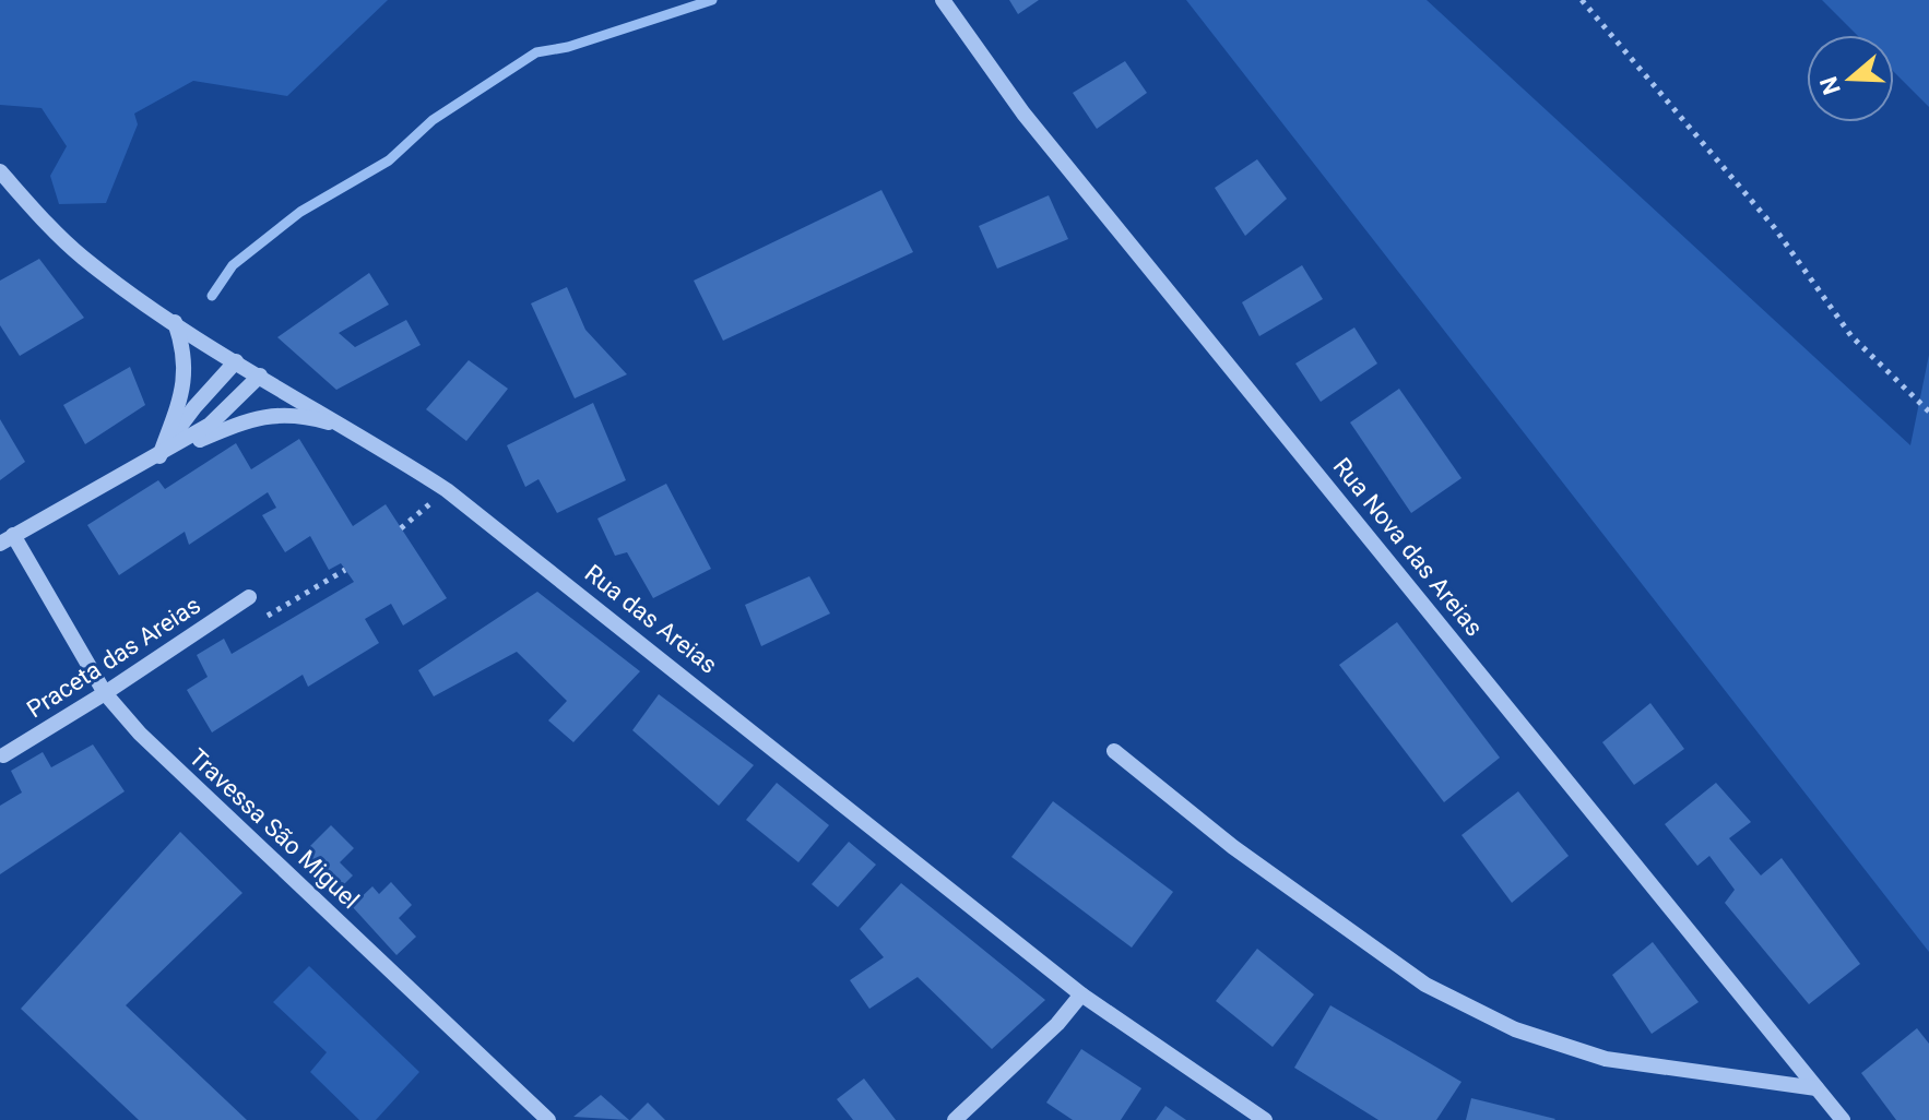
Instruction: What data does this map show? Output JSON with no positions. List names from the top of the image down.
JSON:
{
  "streets": {
    "street": [
      "Rua Nova das Areias",
      "Rua das Areias",
      "Praceta das Areias",
      "Travessa São Miguel"
    ]
  },
  "crossings": [
    ["Praceta das Areias", "Travessa São Miguel"]
  ],
  "north": "left"
}
